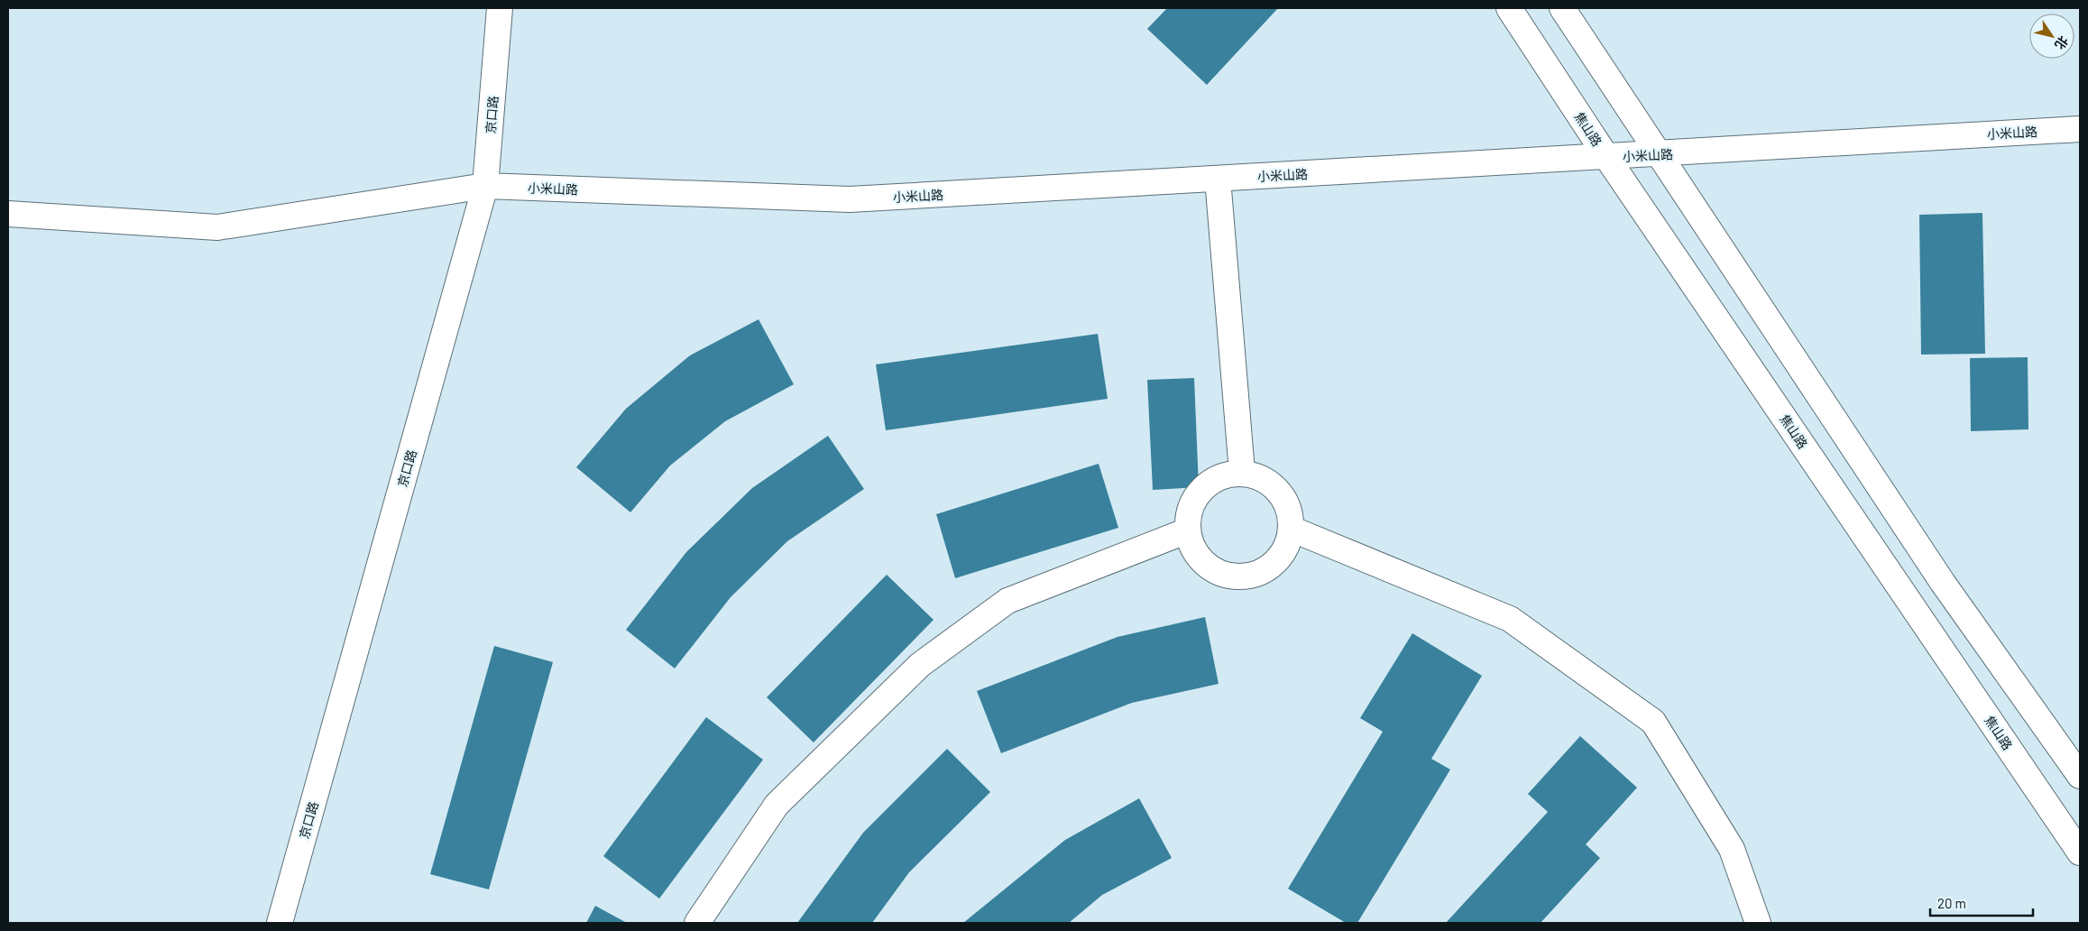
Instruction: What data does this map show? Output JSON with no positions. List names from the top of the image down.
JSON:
{
  "streets": {
    "street": ["京口路", "焦山路", "小米山路"]
  },
  "crossings": [
    ["京口路", "小米山路"],
    ["焦山路", "小米山路"]
  ],
  "scale_bar": "20 m",
  "north": "bottom right"
}
